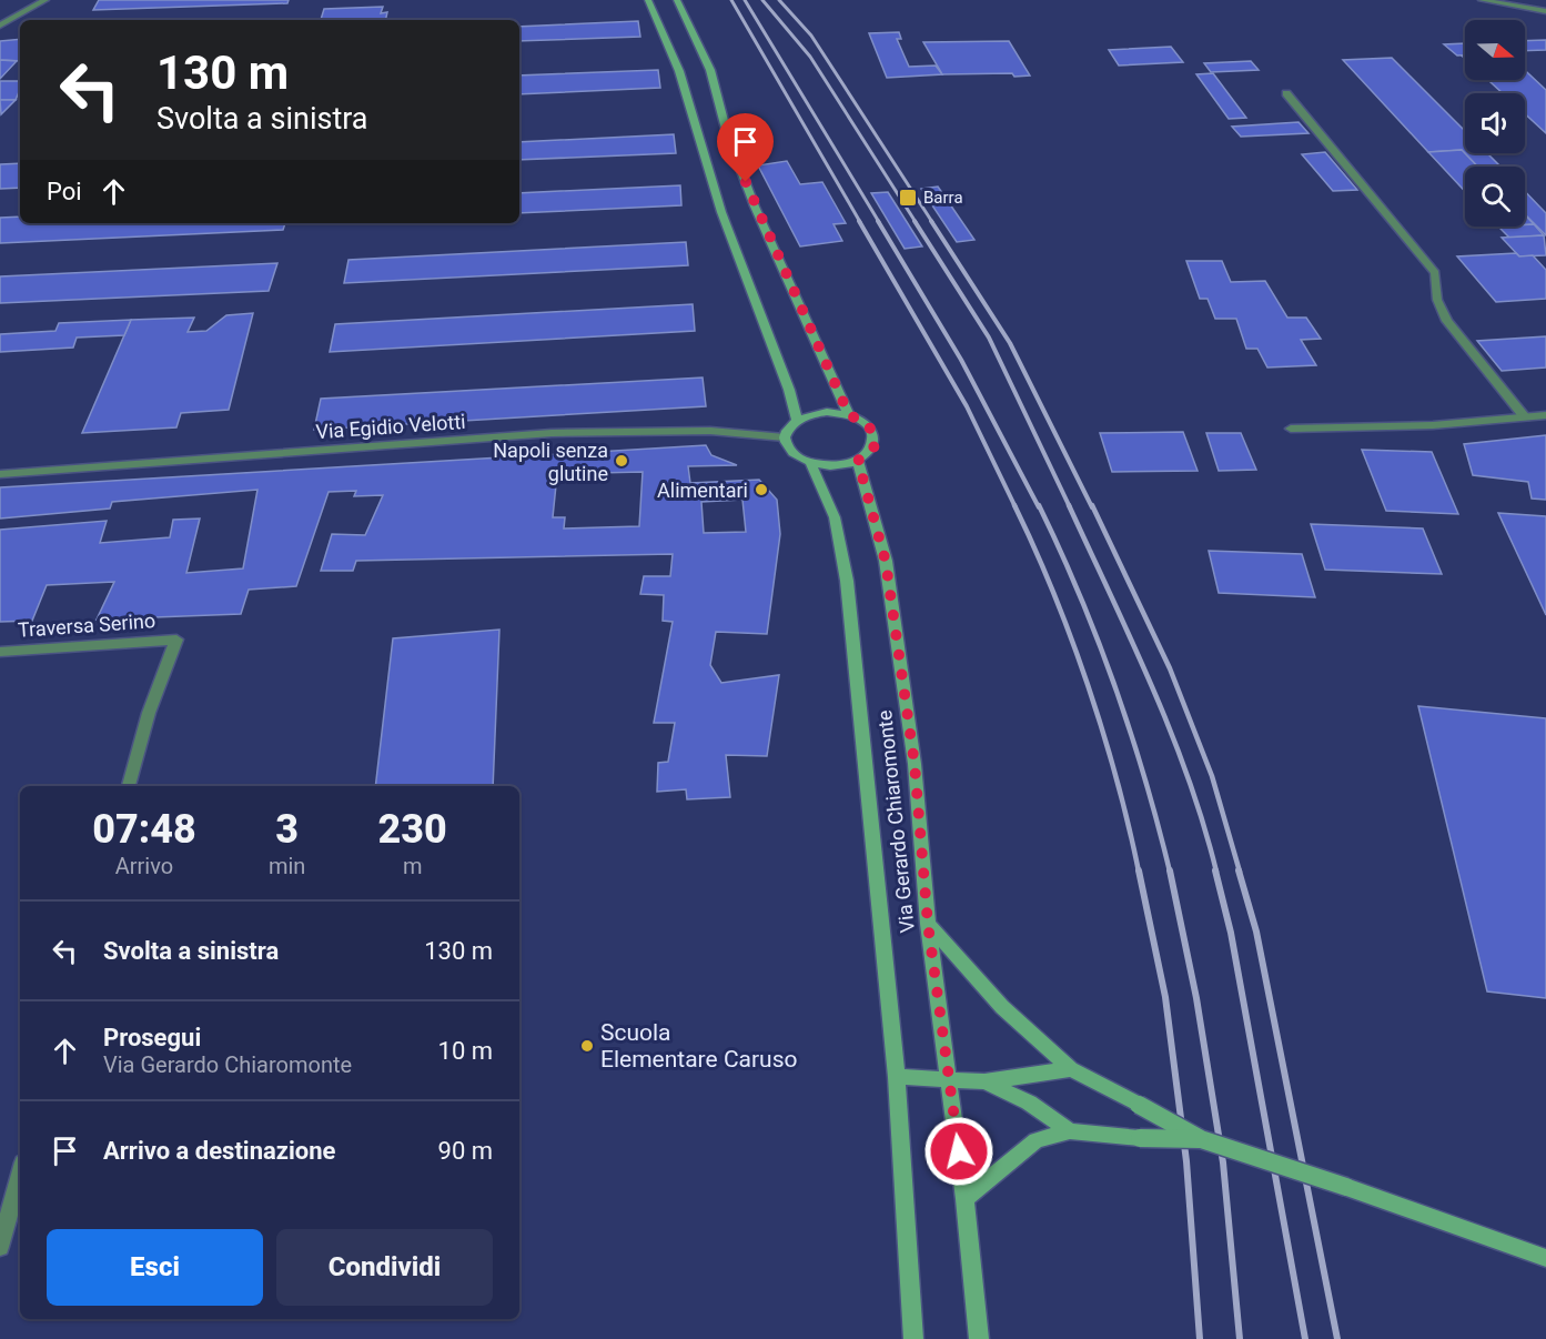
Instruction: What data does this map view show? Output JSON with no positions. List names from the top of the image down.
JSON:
{
  "streets": {
    "street": ["Via Egidio Velotti", "Traversa Serino", "Via Gerardo Chiaromonte"]
  },
  "crossings": [
    ["Via Egidio Velotti", "Via Gerardo Chiaromonte"]
  ],
  "places": {
    "transit": ["Barra"],
    "other": ["Napoli senza glutine", "Alimentari", "Scuola Elementare Caruso"]
  },
  "north": "right",
  "page": {
    "turn": ["130 m", "Svolta a sinistra"],
    "then": "Poi",
    "eta": [
      "07:48",
      "Arrivo",
      "3",
      "min",
      "230",
      "m"
    ],
    "list": [
      {
        "name": "Svolta a sinistra",
        "value": "130 m"
      },
      {
        "name": "Prosegui",
        "note": "Via Gerardo Chiaromonte",
        "value": "10 m"
      },
      {
        "name": "Arrivo a destinazione",
        "value": "90 m"
      }
    ],
    "buttons": ["Esci", "Condividi"]
  }
}
